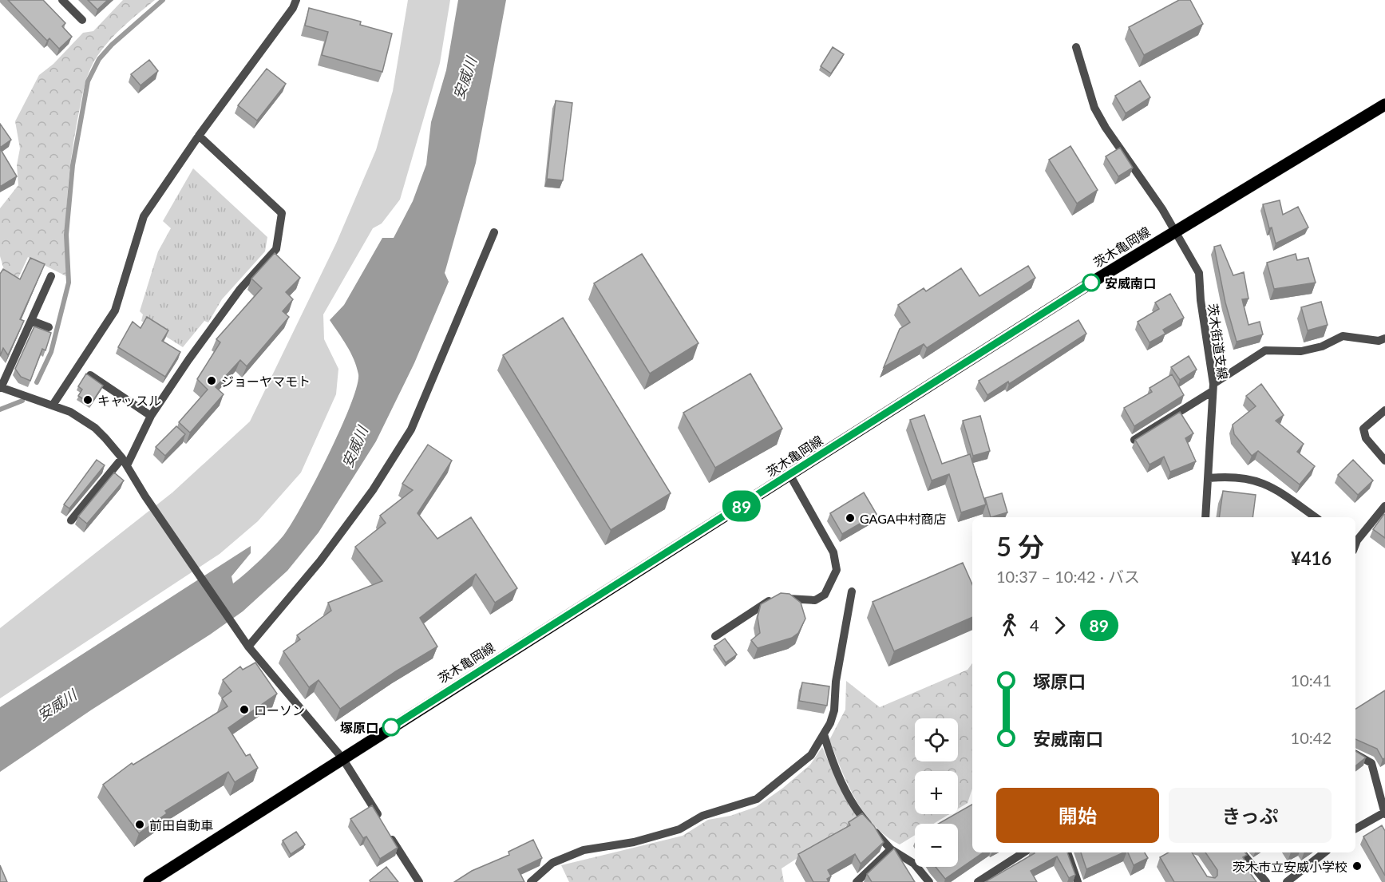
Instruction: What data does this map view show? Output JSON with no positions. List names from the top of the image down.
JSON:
{
  "streets": {
    "main road": ["茨木亀岡線"],
    "street": ["茨木街道支線"]
  },
  "crossings": [
    ["茨木亀岡線", "茨木街道支線"]
  ],
  "water": ["安威川"],
  "places": [
    "安威南口",
    "ジョーヤマモト",
    "キャッスル",
    "GAGA中村商店",
    "ローソン",
    "塚原口",
    "前田自動車",
    "茨木市立安威小学校"
  ],
  "lines": ["bus line 89"],
  "page": {
    "on_map": "89",
    "heading": ["5 分", "10:37 – 10:42 · バス", "¥416"],
    "legs": ["4", "89"],
    "list": [
      {
        "name": "塚原口",
        "value": "10:41"
      },
      {
        "name": "安威南口",
        "value": "10:42"
      }
    ],
    "map_buttons": ["+", "−"],
    "buttons": ["開始", "きっぷ"]
  }
}
